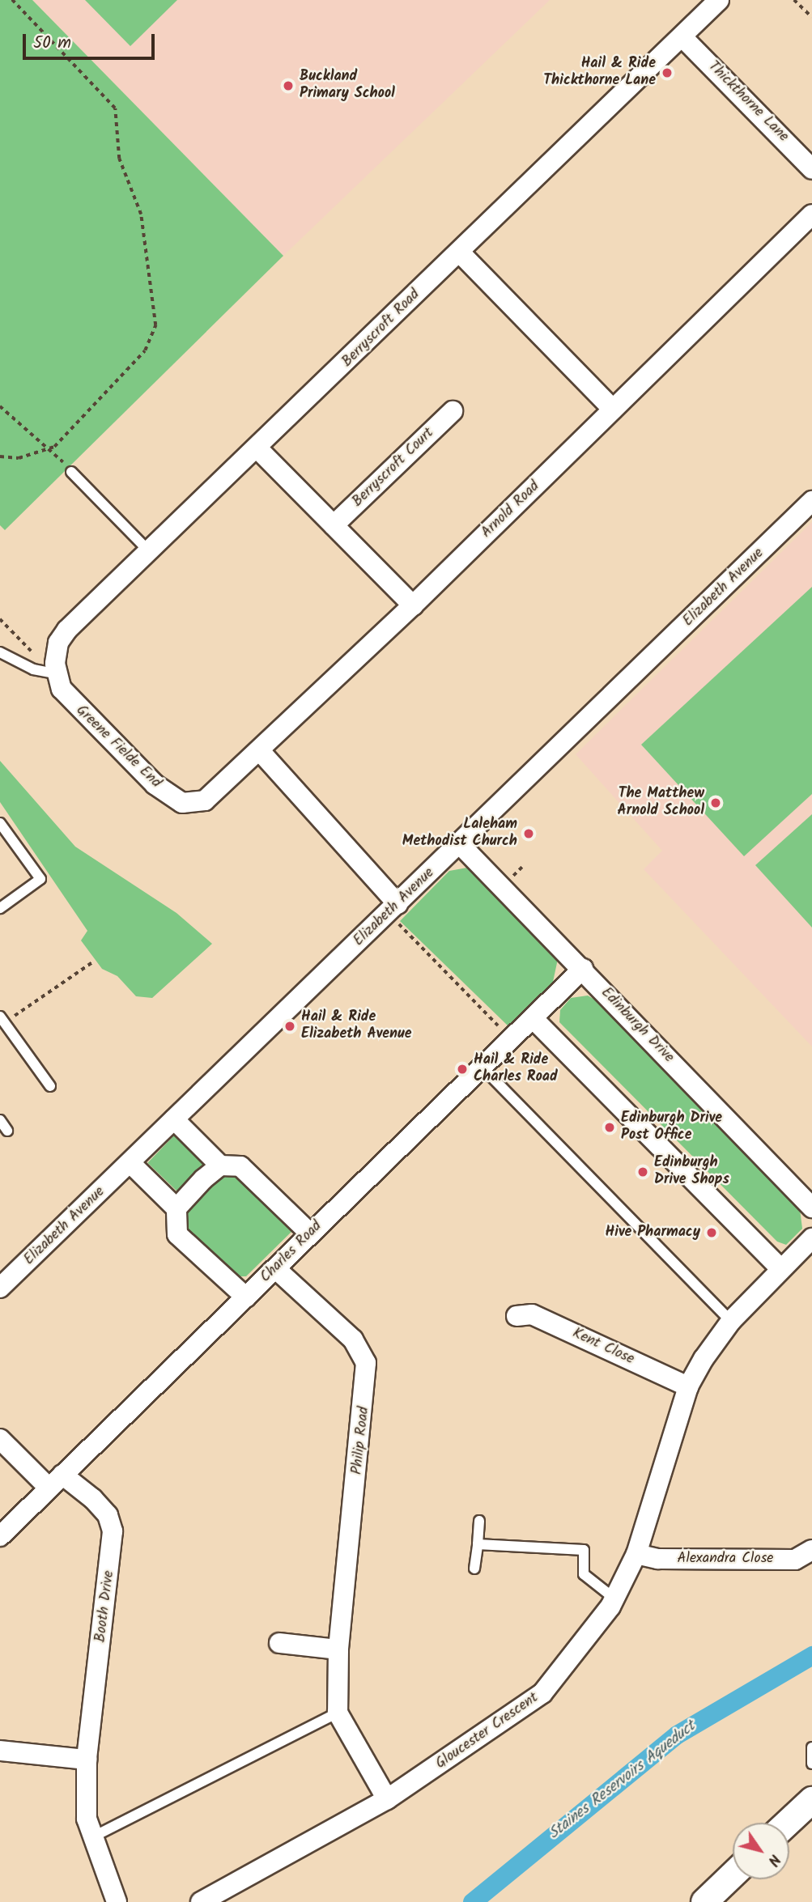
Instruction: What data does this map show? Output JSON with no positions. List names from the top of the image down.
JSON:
{
  "streets": {
    "street": [
      "Thickthorne Lane",
      "Berryscroft Road",
      "Berryscroft Court",
      "Arnold Road",
      "Elizabeth Avenue",
      "Greene Fielde End",
      "Edinburgh Drive",
      "Charles Road",
      "Kent Close",
      "Philip Road",
      "Alexandra Close",
      "Booth Drive",
      "Gloucester Crescent"
    ]
  },
  "crossings": [
    ["Thickthorne Lane", "Berryscroft Road"],
    ["Berryscroft Road", "Greene Fielde End"],
    ["Arnold Road", "Greene Fielde End"],
    ["Elizabeth Avenue", "Edinburgh Drive"],
    ["Edinburgh Drive", "Charles Road"],
    ["Charles Road", "Philip Road"],
    ["Charles Road", "Booth Drive"],
    ["Kent Close", "Gloucester Crescent"],
    ["Alexandra Close", "Gloucester Crescent"]
  ],
  "water": ["Staines Reservoirs Aqueduct"],
  "places": [
    "Hail & Ride Thickthorne Lane",
    "Buckland Primary School",
    "The Matthew Arnold School",
    "Laleham Methodist Church",
    "Hail & Ride Elizabeth Avenue",
    "Hail & Ride Charles Road",
    "Edinburgh Drive Post Office",
    "Edinburgh Drive Shops",
    "Hive Pharmacy"
  ],
  "scale_bar": "50 m",
  "north": "bottom right"
}
